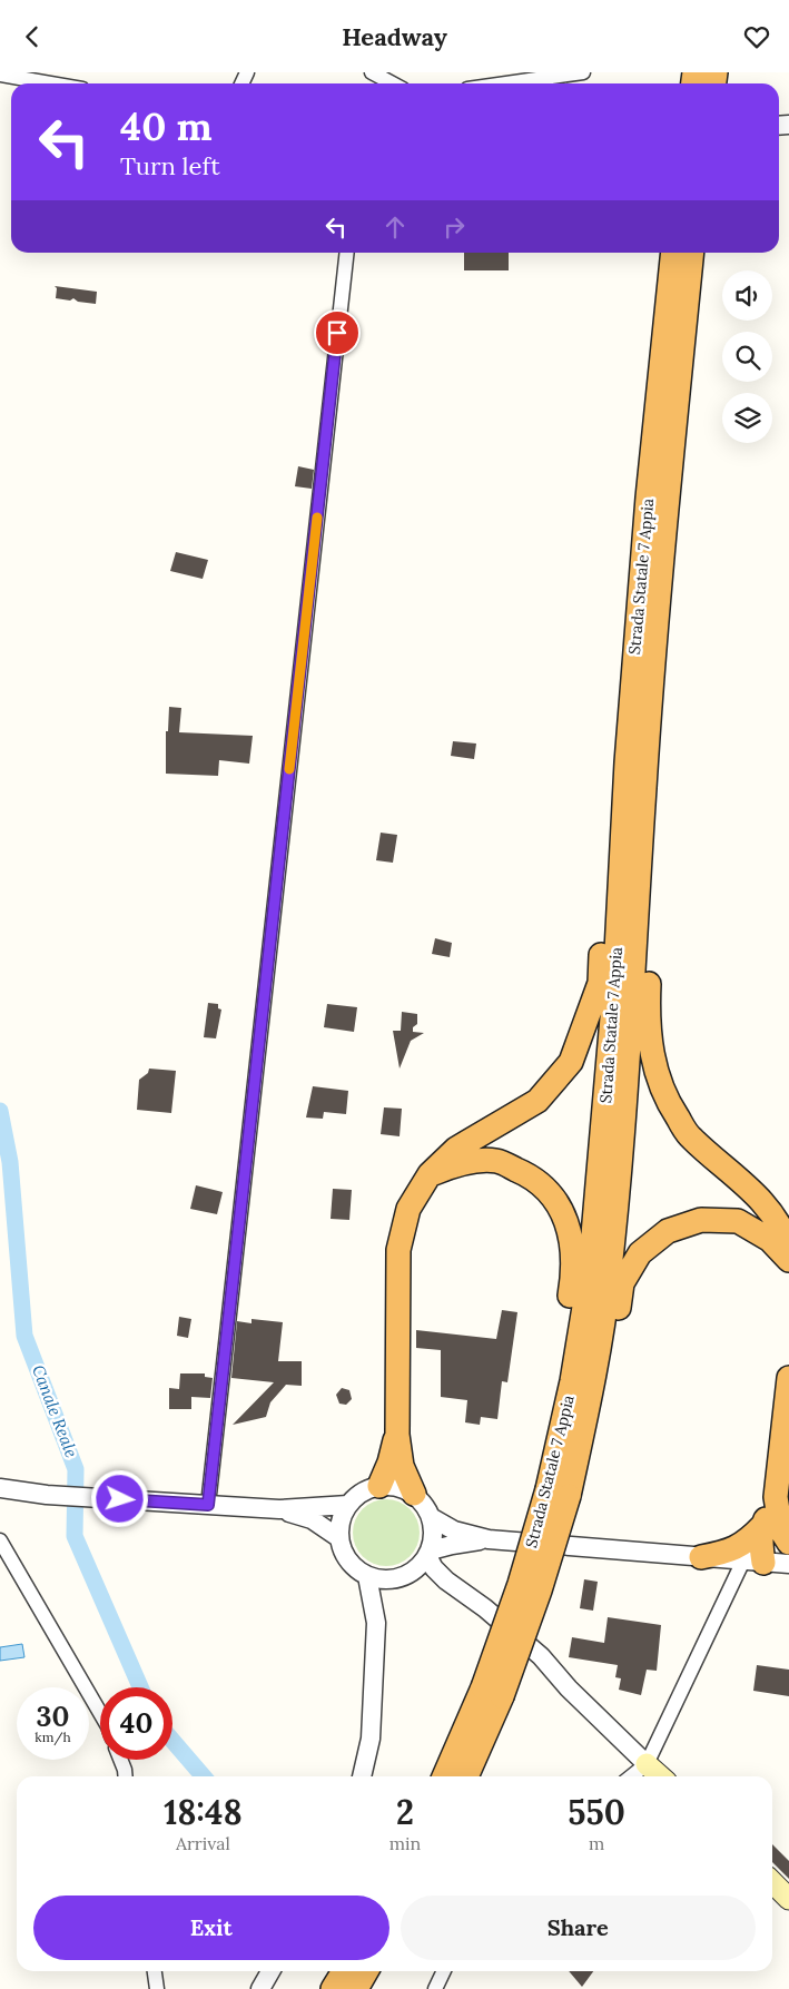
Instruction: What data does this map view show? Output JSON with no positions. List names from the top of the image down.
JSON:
{
  "streets": {
    "highway": ["Strada Statale 7 Appia"]
  },
  "water": ["Canale Reale"],
  "page": {
    "header": "Headway",
    "turn": ["40 m", "Turn left"],
    "speed": "30 km/h",
    "limit": "40",
    "eta": [
      "18:48",
      "Arrival",
      "2",
      "min",
      "550",
      "m"
    ],
    "buttons": ["Exit", "Share"]
  }
}
